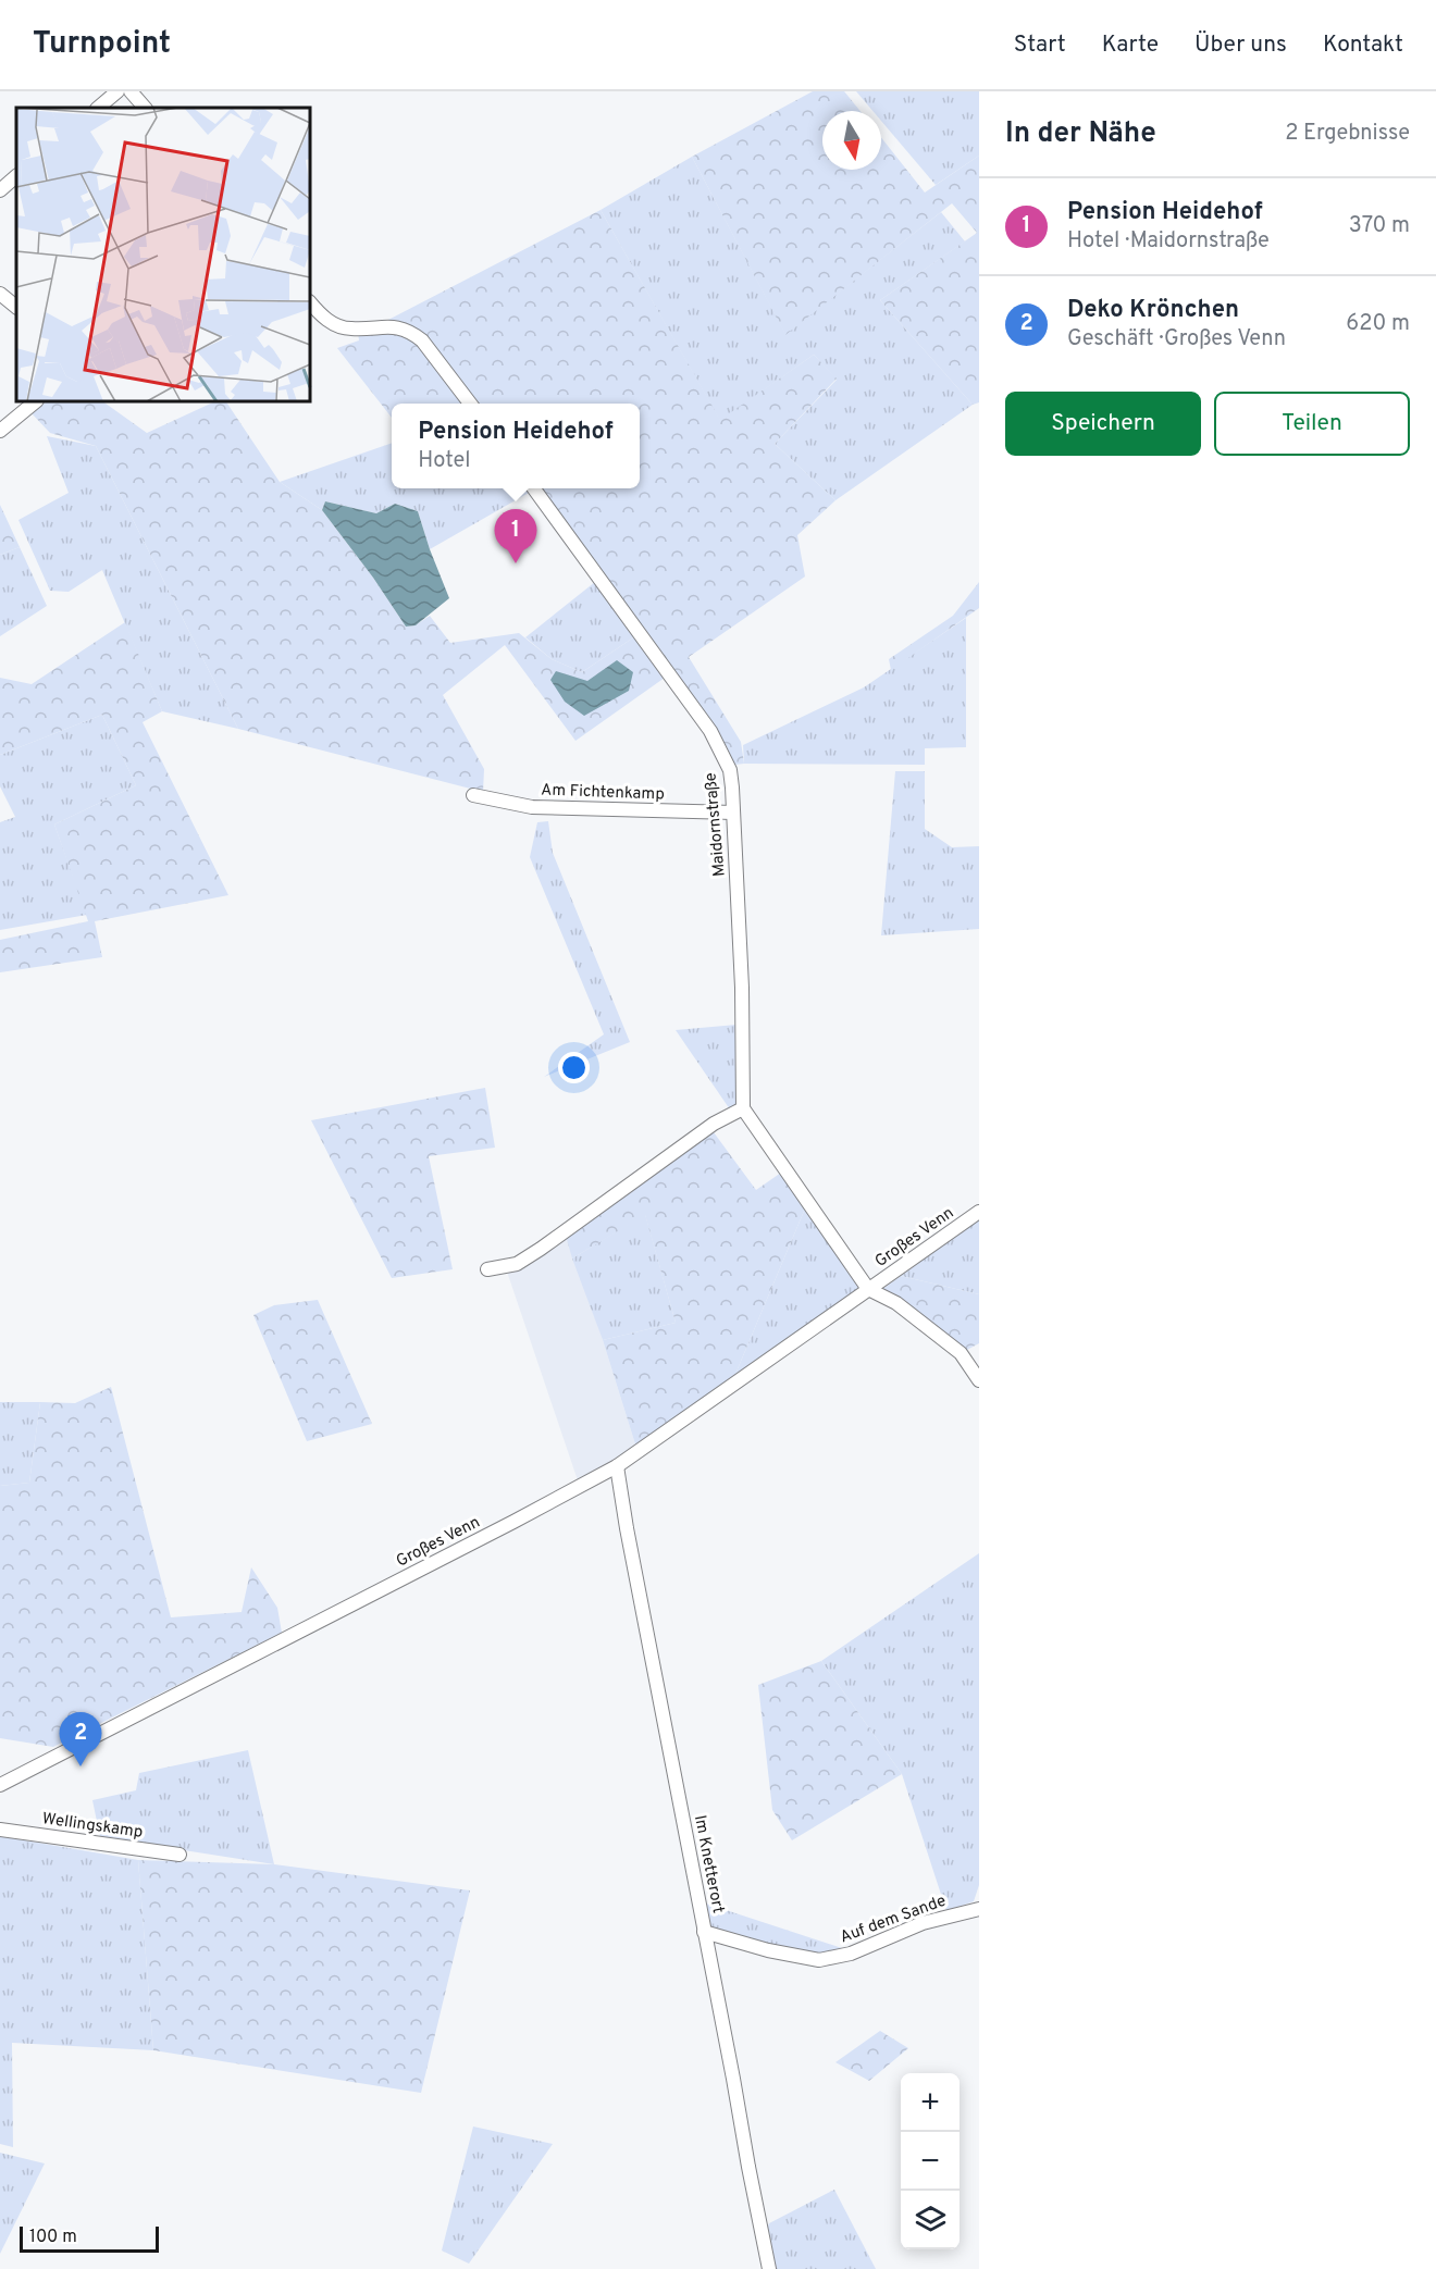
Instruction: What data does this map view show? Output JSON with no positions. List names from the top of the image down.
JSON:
{
  "streets": {
    "street": [
      "Am Fichtenkamp",
      "Maidornstraße",
      "Großes Venn",
      "Wellingskamp",
      "Im Knetterort",
      "Auf dem Sande"
    ]
  },
  "crossings": [
    ["Am Fichtenkamp", "Maidornstraße"],
    ["Großes Venn", "Im Knetterort"],
    ["Im Knetterort", "Auf dem Sande"]
  ],
  "scale_bar": "100 m",
  "north": "bottom",
  "page": {
    "header": "Turnpoint",
    "nav": [
      "Start",
      "Karte",
      "Über uns",
      "Kontakt"
    ],
    "heading": ["In der Nähe", "2 Ergebnisse"],
    "list": [
      {
        "mark": "1",
        "name": "Pension Heidehof",
        "note": "Hotel · Maidornstraße",
        "value": "370 m"
      },
      {
        "mark": "2",
        "name": "Deko Krönchen",
        "note": "Geschäft · Großes Venn",
        "value": "620 m"
      }
    ],
    "buttons": ["Speichern", "Teilen"],
    "popup": ["Pension Heidehof", "Hotel"],
    "pins": ["1", "2"],
    "map_buttons": ["+", "−"],
    "scale": "100 m"
  }
}
